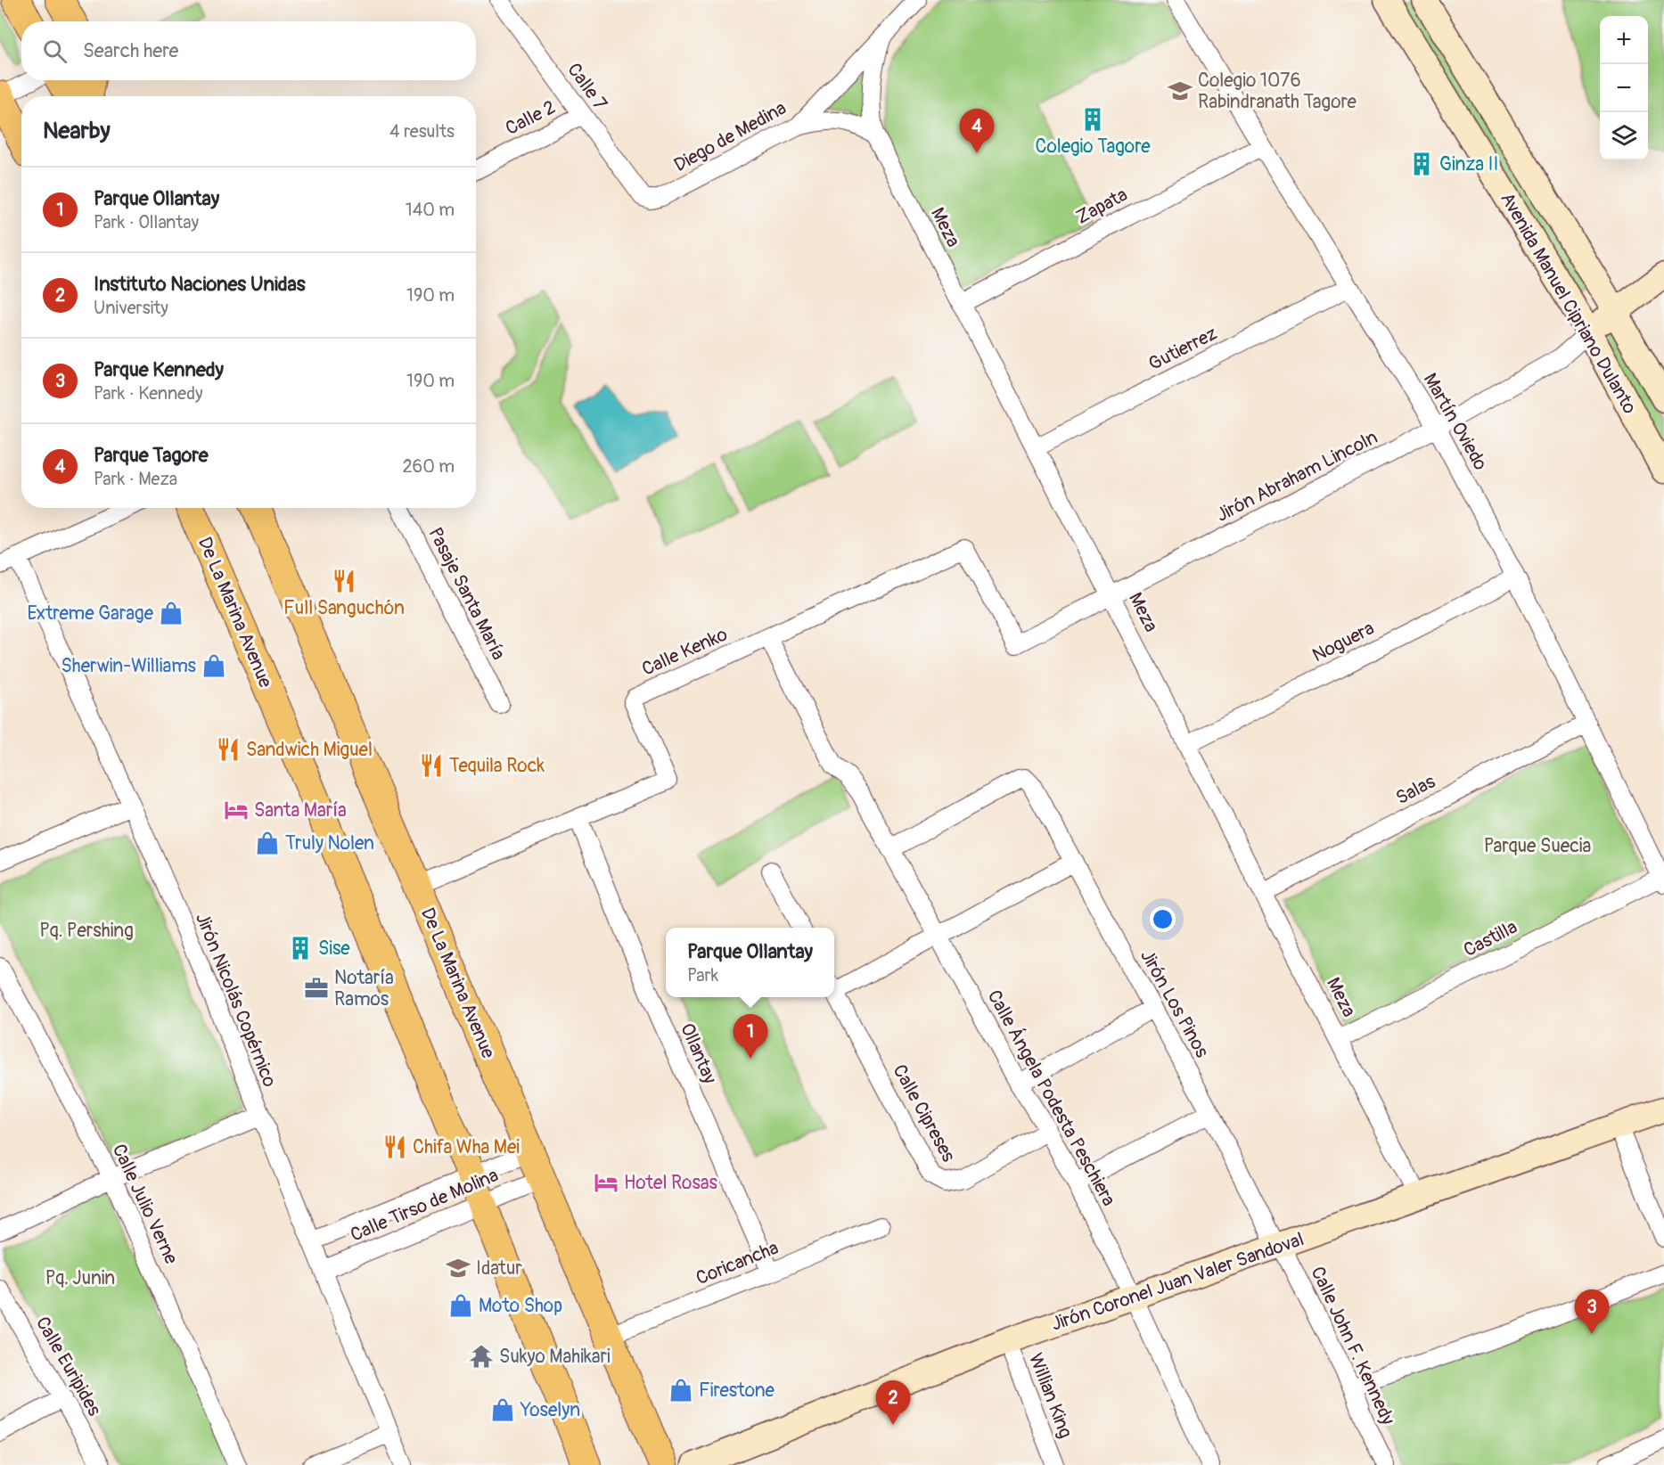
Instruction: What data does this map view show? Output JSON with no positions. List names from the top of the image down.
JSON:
{
  "streets": {
    "main road": ["De La Marina Avenue"],
    "street": [
      "Calle 7",
      "Calle 2",
      "Diego de Medina",
      "Zapata",
      "Meza",
      "Avenida Manuel Cipriano Dulanto",
      "Gutierrez",
      "Martín Oviedo",
      "Jirón Abraham Lincoln",
      "Pasaje Santa María",
      "Noguera",
      "Calle Kenko",
      "Salas",
      "Castilla",
      "Jirón Nicolás Copérnico",
      "Jirón Los Pinos",
      "Ollantay",
      "Calle Ángela Podesta Peschiera",
      "Calle Cipreses",
      "Calle Julio Verne",
      "Calle Tirso de Molina",
      "Coricancha",
      "Jirón Coronel Juan Valer Sandoval",
      "Calle John F. Kennedy",
      "Calle Euripides",
      "Willian King"
    ]
  },
  "crossings": [
    ["Calle 7", "Calle 2"],
    ["Calle 7", "Diego de Medina"],
    ["Diego de Medina", "Meza"],
    ["Zapata", "Meza"],
    ["Zapata", "Martín Oviedo"],
    ["Meza", "Gutierrez"],
    ["Meza", "Jirón Abraham Lincoln"],
    ["Meza", "Noguera"],
    ["Meza", "Salas"],
    ["Meza", "Castilla"],
    ["Meza", "Jirón Coronel Juan Valer Sandoval"],
    ["Avenida Manuel Cipriano Dulanto", "Jirón Abraham Lincoln"],
    ["Gutierrez", "Martín Oviedo"],
    ["Martín Oviedo", "Jirón Abraham Lincoln"],
    ["Martín Oviedo", "Noguera"],
    ["Martín Oviedo", "Salas"],
    ["Martín Oviedo", "Castilla"],
    ["Jirón Abraham Lincoln", "Calle Kenko"],
    ["De La Marina Avenue", "Calle Kenko"],
    ["De La Marina Avenue", "Calle Tirso de Molina"],
    ["De La Marina Avenue", "Coricancha"],
    ["Calle Kenko", "Ollantay"],
    ["Calle Kenko", "Calle Ángela Podesta Peschiera"],
    ["Jirón Nicolás Copérnico", "Calle Tirso de Molina"],
    ["Jirón Los Pinos", "Calle Ángela Podesta Peschiera"],
    ["Jirón Los Pinos", "Jirón Coronel Juan Valer Sandoval"],
    ["Jirón Los Pinos", "Calle John F. Kennedy"],
    ["Ollantay", "Coricancha"],
    ["Calle Ángela Podesta Peschiera", "Calle Cipreses"],
    ["Calle Ángela Podesta Peschiera", "Jirón Coronel Juan Valer Sandoval"],
    ["Jirón Coronel Juan Valer Sandoval", "Calle John F. Kennedy"],
    ["Jirón Coronel Juan Valer Sandoval", "Willian King"]
  ],
  "parks": ["Parque Suecia", "Pq. Pershing", "Pq. Junin"],
  "places": {
    "school or university": ["Colegio 1076 Rabindranath Tagore", "Idatur"],
    "building": ["Colegio Tagore", "Ginza II", "Sise"],
    "restaurant": [
      "Full Sanguchón",
      "Sandwich Miguel",
      "Tequila Rock",
      "Chifa Wha Mei"
    ],
    "shop": [
      "Extreme Garage",
      "Sherwin-Williams",
      "Truly Nolen",
      "Moto Shop",
      "Firestone",
      "Yoselyn"
    ],
    "hotel": ["Santa María", "Hotel Rosas"],
    "office": ["Notaría Ramos"],
    "temple": ["Sukyo Mahikari"]
  },
  "page": {
    "map_buttons": ["+", "−"],
    "search": "Search here",
    "heading": ["Nearby", "4 results"],
    "pins": [
      "4",
      "1",
      "3",
      "2"
    ],
    "list": [
      {
        "mark": "1",
        "name": "Parque Ollantay",
        "note": "Park · Ollantay",
        "value": "140 m"
      },
      {
        "mark": "2",
        "name": "Instituto Naciones Unidas",
        "note": "University",
        "value": "190 m"
      },
      {
        "mark": "3",
        "name": "Parque Kennedy",
        "note": "Park · Kennedy",
        "value": "190 m"
      },
      {
        "mark": "4",
        "name": "Parque Tagore",
        "note": "Park · Meza",
        "value": "260 m"
      }
    ],
    "popup": ["Parque Ollantay", "Park"]
  }
}
